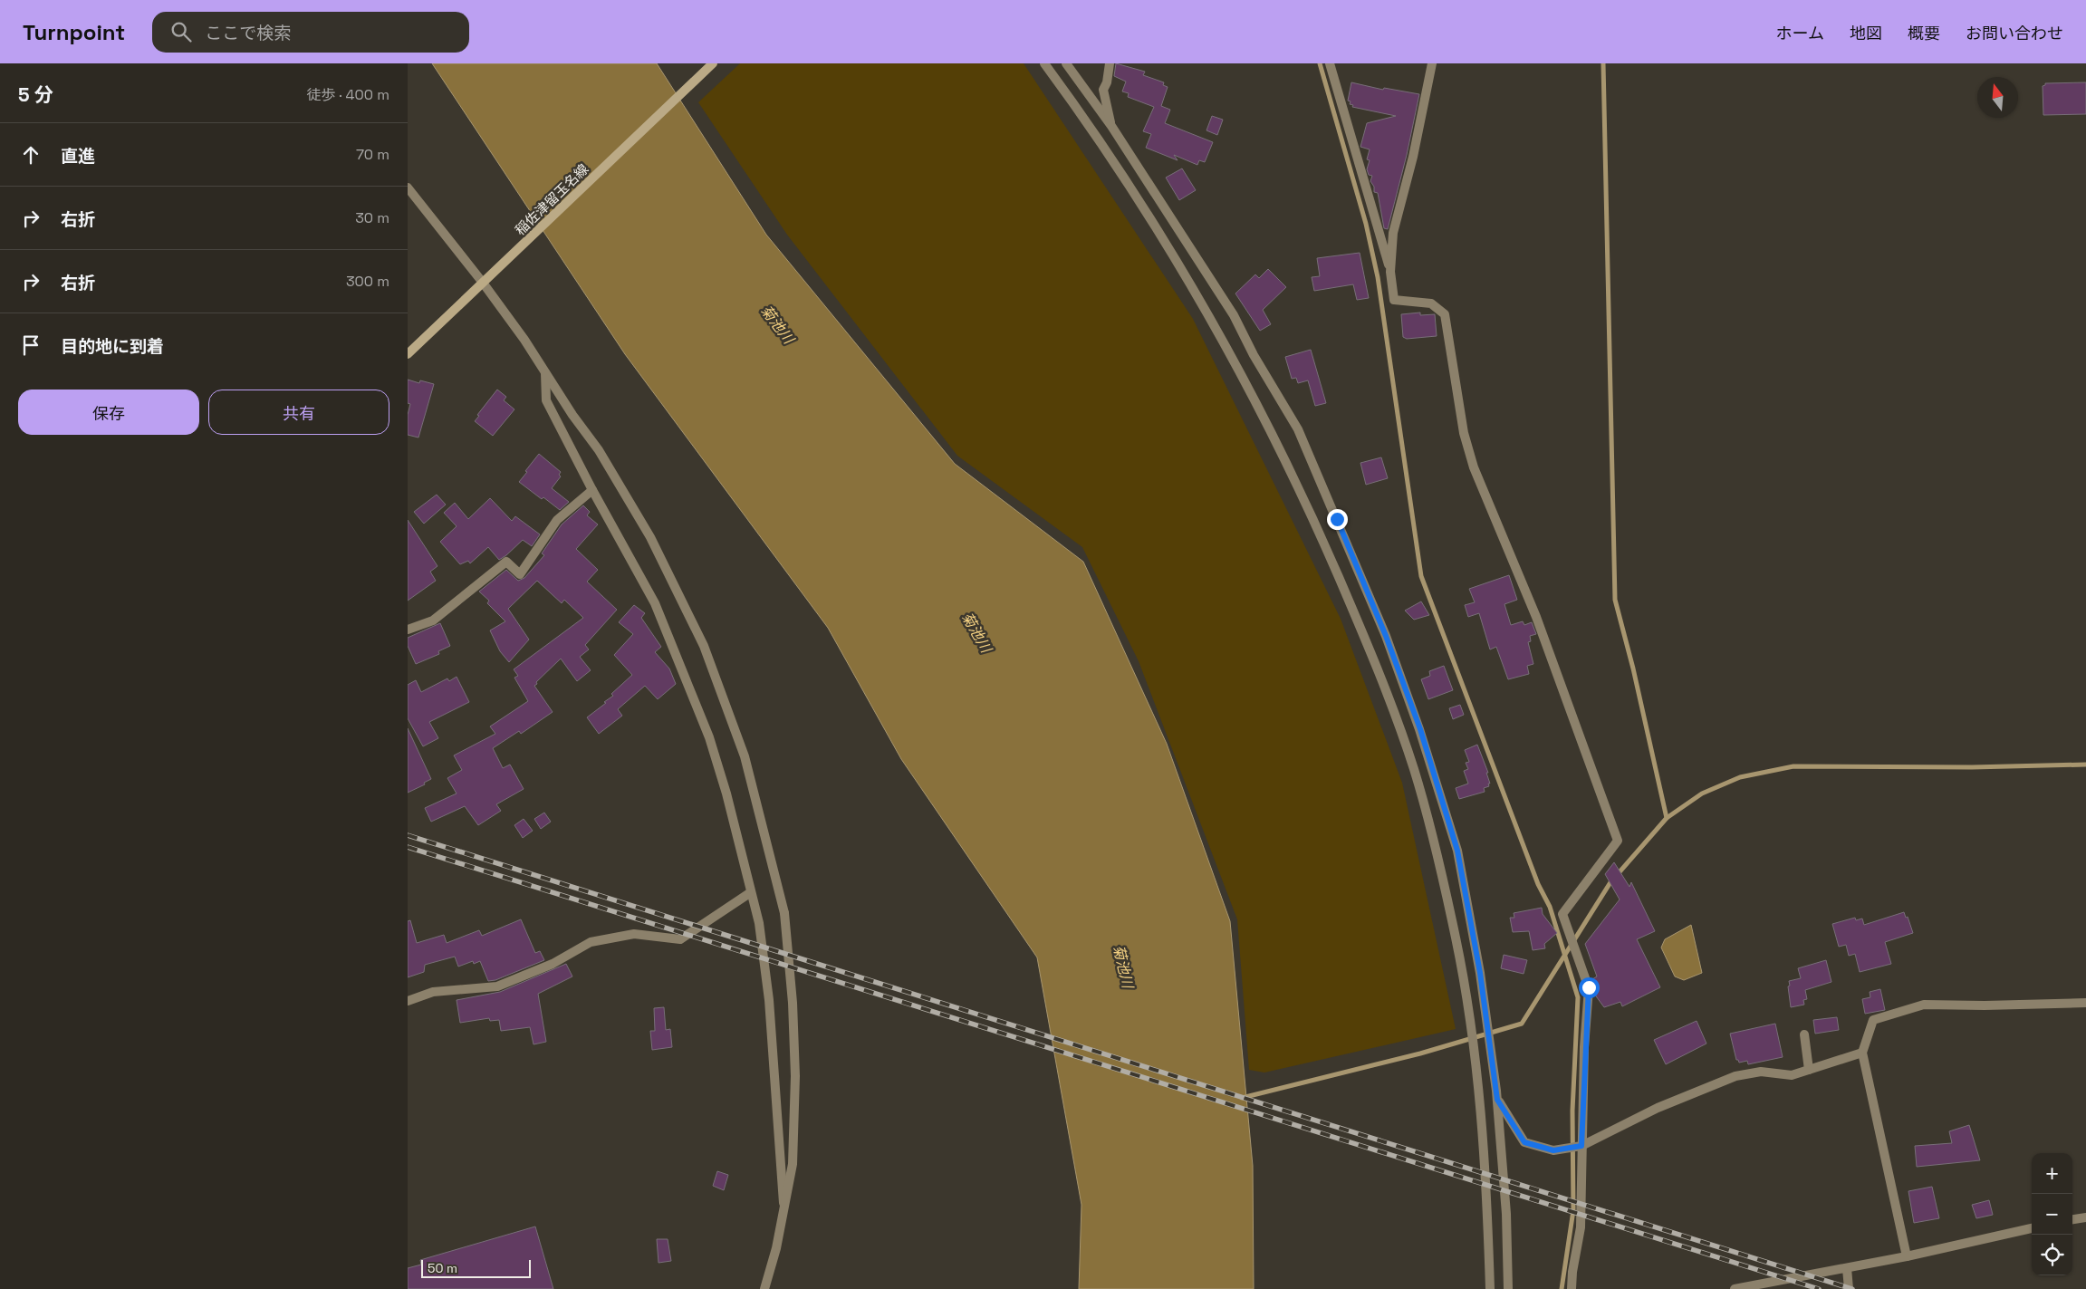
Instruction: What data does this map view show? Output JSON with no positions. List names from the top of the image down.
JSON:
{
  "streets": {
    "main road": ["稲佐津留玉名線"]
  },
  "water": ["菊池川"],
  "scale_bar": "50 m",
  "north": "top",
  "page": {
    "header": "Turnpoint",
    "search": "ここで検索",
    "nav": [
      "ホーム",
      "地図",
      "概要",
      "お問い合わせ"
    ],
    "heading": ["5 分", "徒歩 · 400 m"],
    "list": [
      ["直進", "70 m"],
      ["右折", "30 m"],
      ["右折", "300 m"],
      "目的地に到着"
    ],
    "buttons": ["保存", "共有"],
    "map_buttons": ["+", "−"],
    "scale": "50 m"
  }
}
